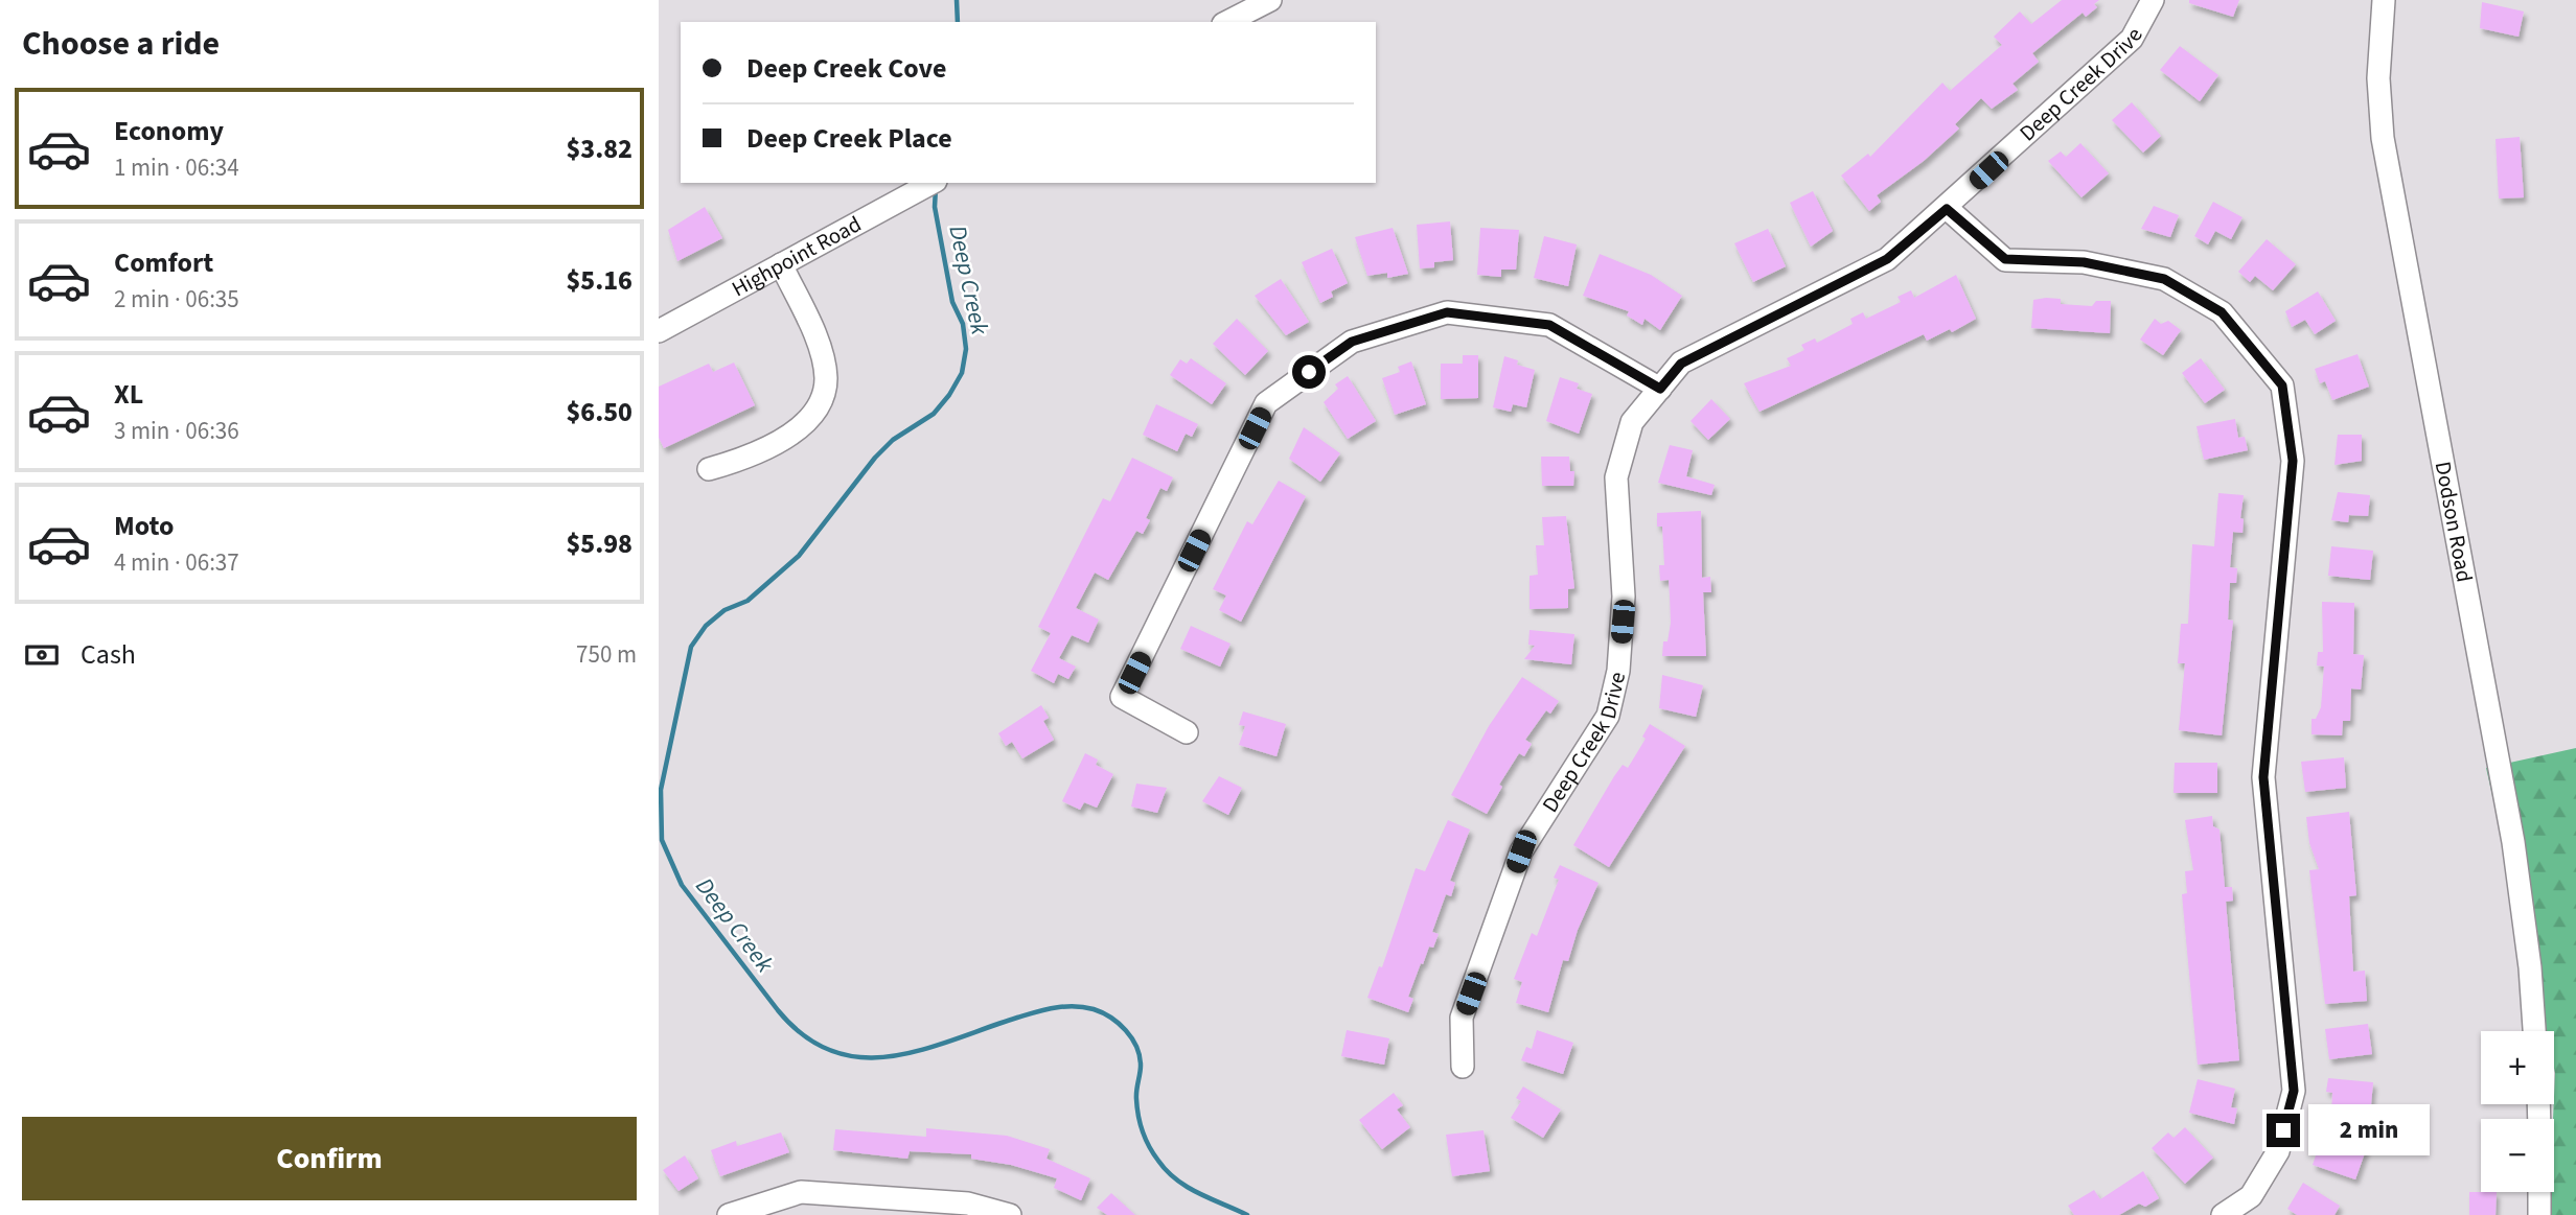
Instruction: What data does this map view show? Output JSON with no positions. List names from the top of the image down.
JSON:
{
  "streets": {
    "street": ["Deep Creek Drive", "Highpoint Road", "Dodson Road"]
  },
  "water": ["Deep Creek"],
  "page": {
    "heading": "Choose a ride",
    "banner": ["Deep Creek Cove", "Deep Creek Place"],
    "list": [
      {
        "name": "Economy",
        "note": "1 min · 06:34",
        "value": "$3.82"
      },
      {
        "name": "Comfort",
        "note": "2 min · 06:35",
        "value": "$5.16"
      },
      {
        "name": "XL",
        "note": "3 min · 06:36",
        "value": "$6.50"
      },
      {
        "name": "Moto",
        "note": "4 min · 06:37",
        "value": "$5.98"
      }
    ],
    "pay": ["Cash", "750 m"],
    "map_buttons": ["+", "−"],
    "buttons": "Confirm",
    "bubble": "2 min"
  }
}
